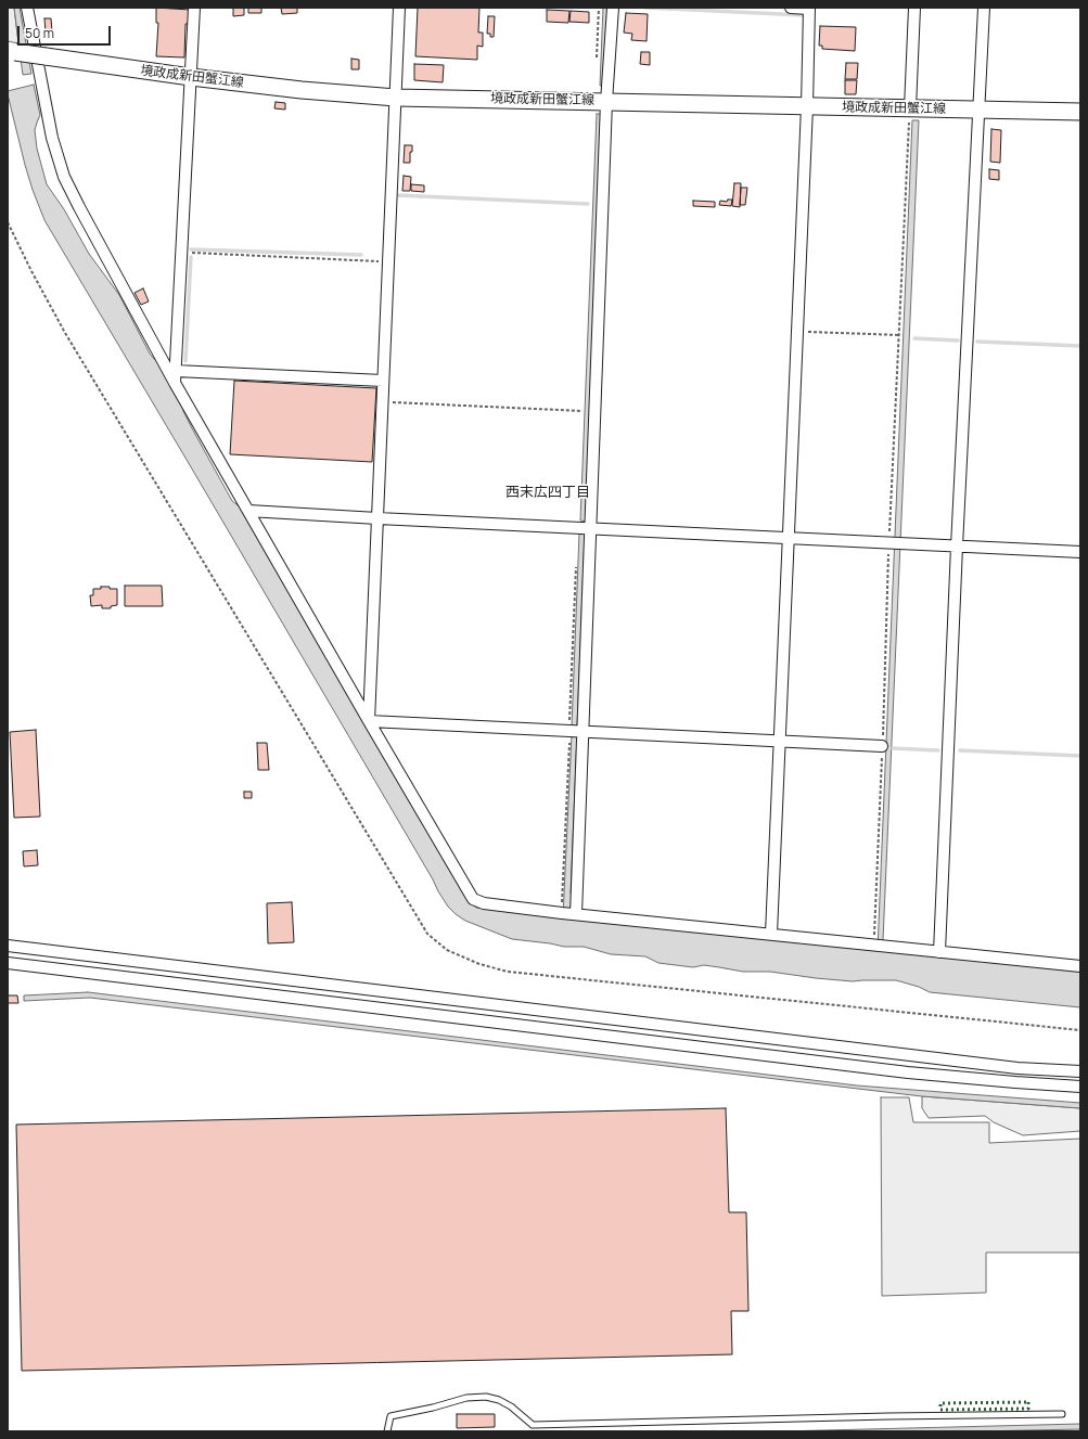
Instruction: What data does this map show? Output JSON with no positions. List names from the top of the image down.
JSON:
{
  "streets": {
    "main road": ["境政成新田蟹江線"]
  },
  "districts": ["西末広四丁目"],
  "scale_bar": "50 m"
}
